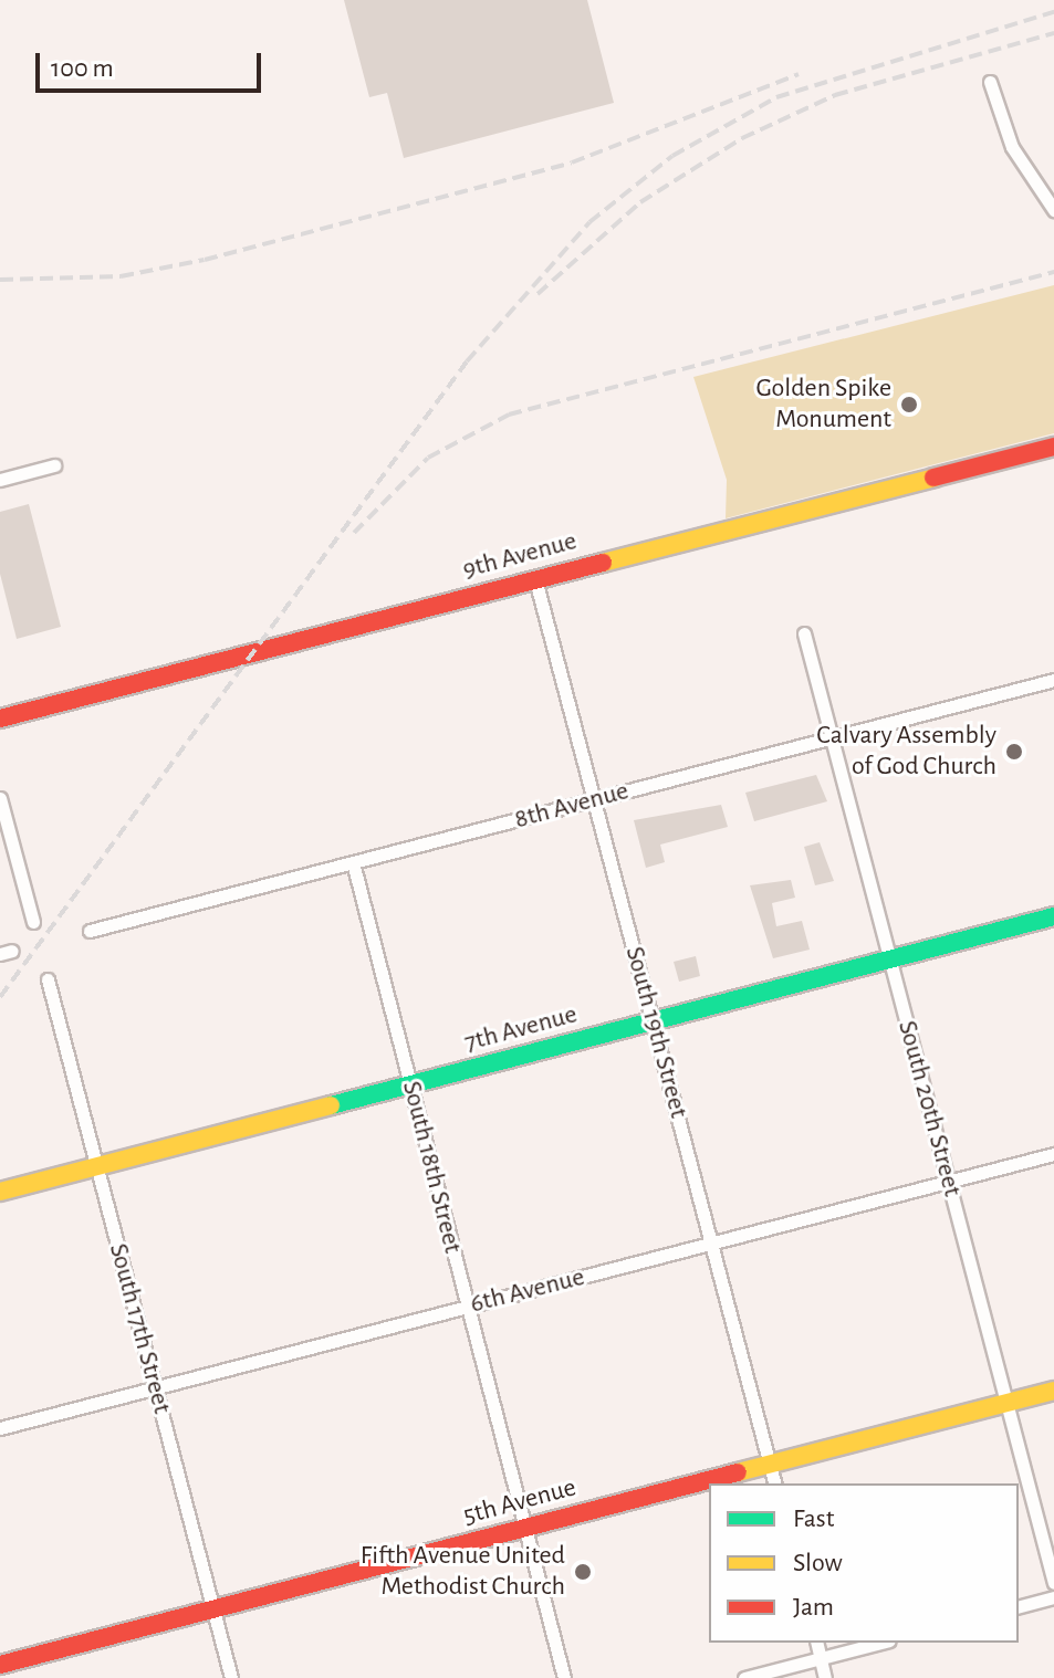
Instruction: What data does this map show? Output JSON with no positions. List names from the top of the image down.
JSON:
{
  "streets": {
    "street": [
      "9th Avenue",
      "8th Avenue",
      "7th Avenue",
      "South 19th Street",
      "South 20th Street",
      "South 18th Street",
      "6th Avenue",
      "South 17th Street",
      "5th Avenue"
    ]
  },
  "crossings": [
    ["9th Avenue", "South 19th Street"],
    ["8th Avenue", "South 19th Street"],
    ["8th Avenue", "South 20th Street"],
    ["8th Avenue", "South 18th Street"],
    ["7th Avenue", "South 19th Street"],
    ["7th Avenue", "South 20th Street"],
    ["7th Avenue", "South 18th Street"],
    ["7th Avenue", "South 17th Street"],
    ["South 19th Street", "6th Avenue"],
    ["South 19th Street", "5th Avenue"],
    ["South 20th Street", "6th Avenue"],
    ["South 20th Street", "5th Avenue"],
    ["South 18th Street", "6th Avenue"],
    ["South 18th Street", "5th Avenue"],
    ["6th Avenue", "South 17th Street"],
    ["South 17th Street", "5th Avenue"]
  ],
  "places": ["Golden Spike Monument", "Calvary Assembly of God Church", "Fifth Avenue United Methodist Church"],
  "legend": ["Fast", "Slow", "Jam"],
  "scale_bar": "100 m"
}
